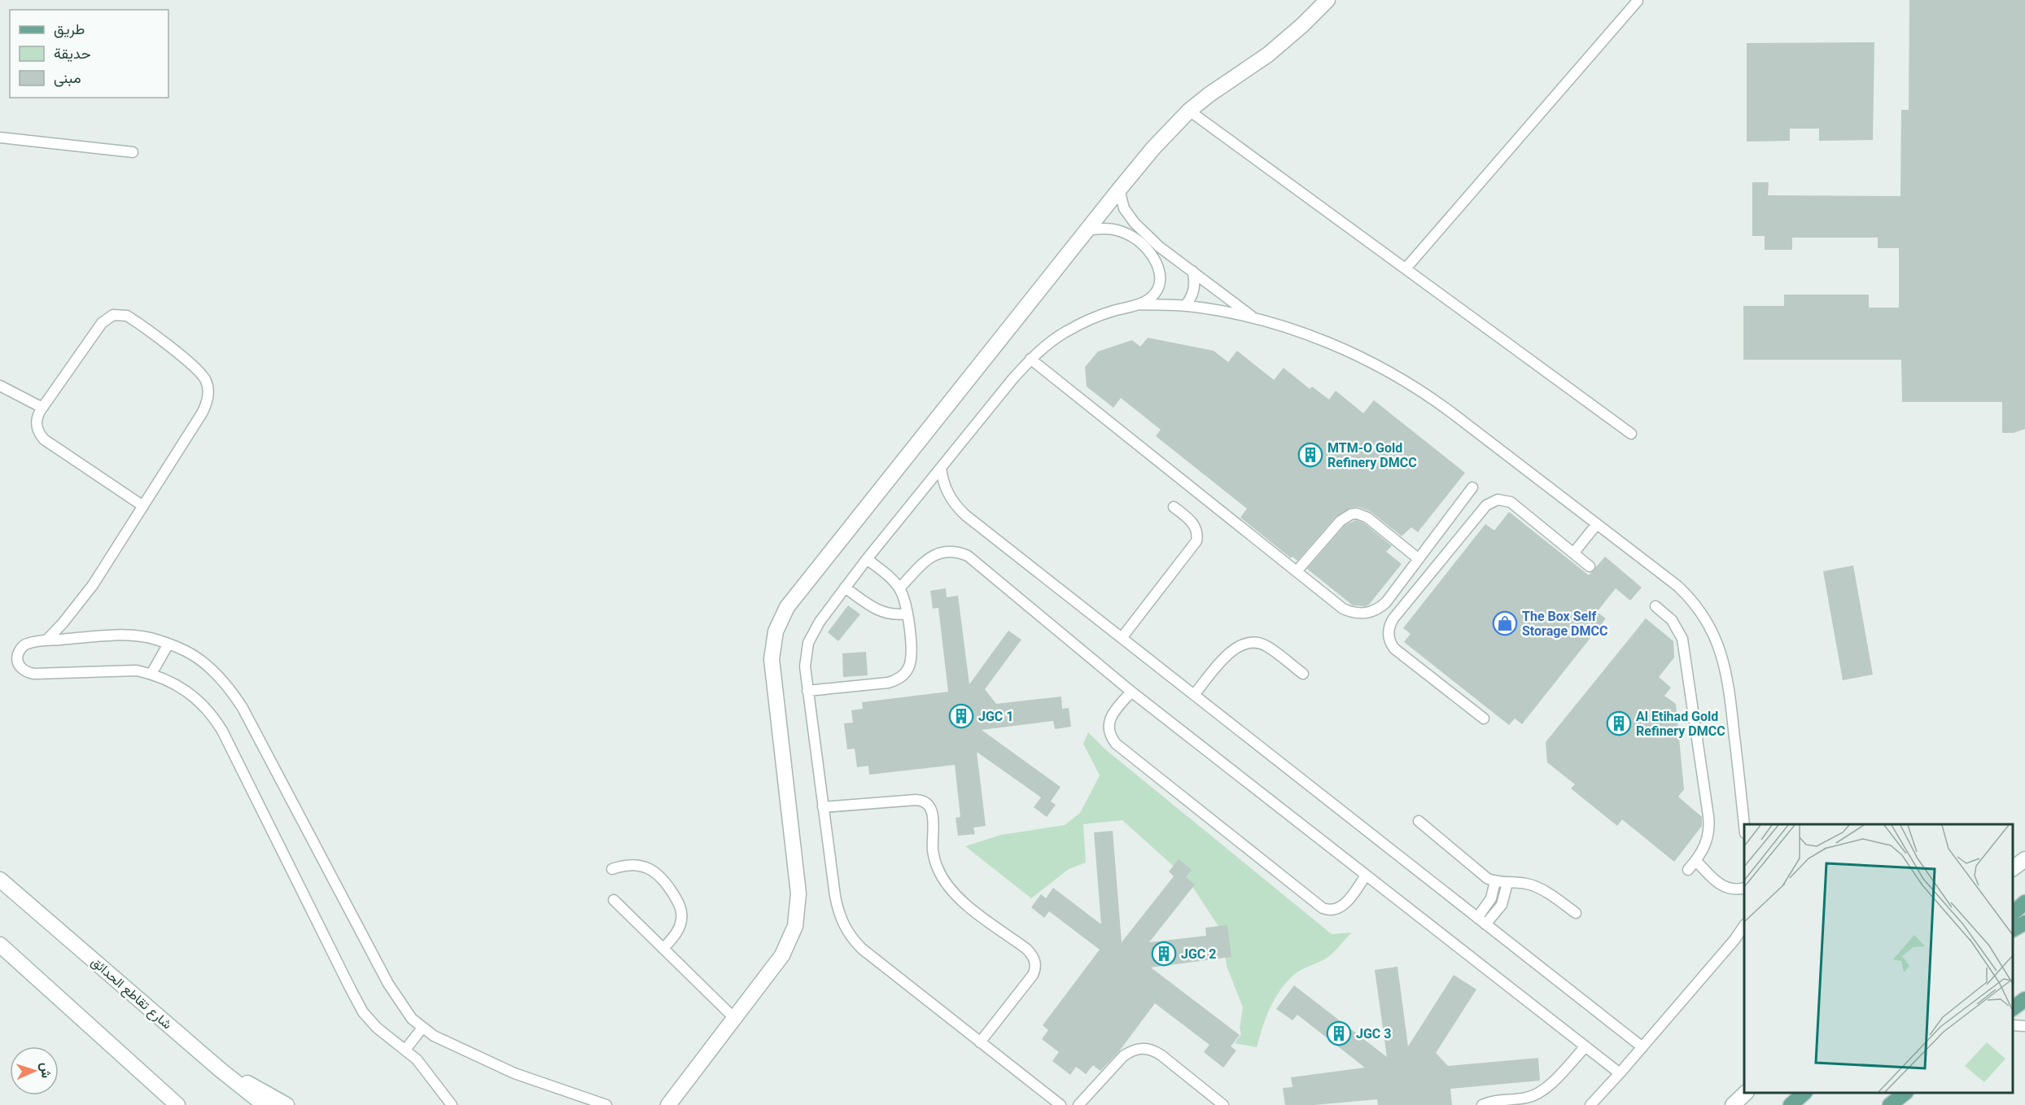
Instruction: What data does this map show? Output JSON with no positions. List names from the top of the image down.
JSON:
{
  "streets": {
    "street": ["شارع تقاطع الحدائق"]
  },
  "places": {
    "building": [
      "MTM-O Gold Refinery DMCC",
      "JGC 1",
      "Al Etihad Gold Refinery DMCC",
      "JGC 2",
      "JGC 3"
    ],
    "shop": ["The Box Self Storage DMCC"]
  },
  "legend": ["طريق", "حديقة", "مبنى"],
  "north": "right"
}
